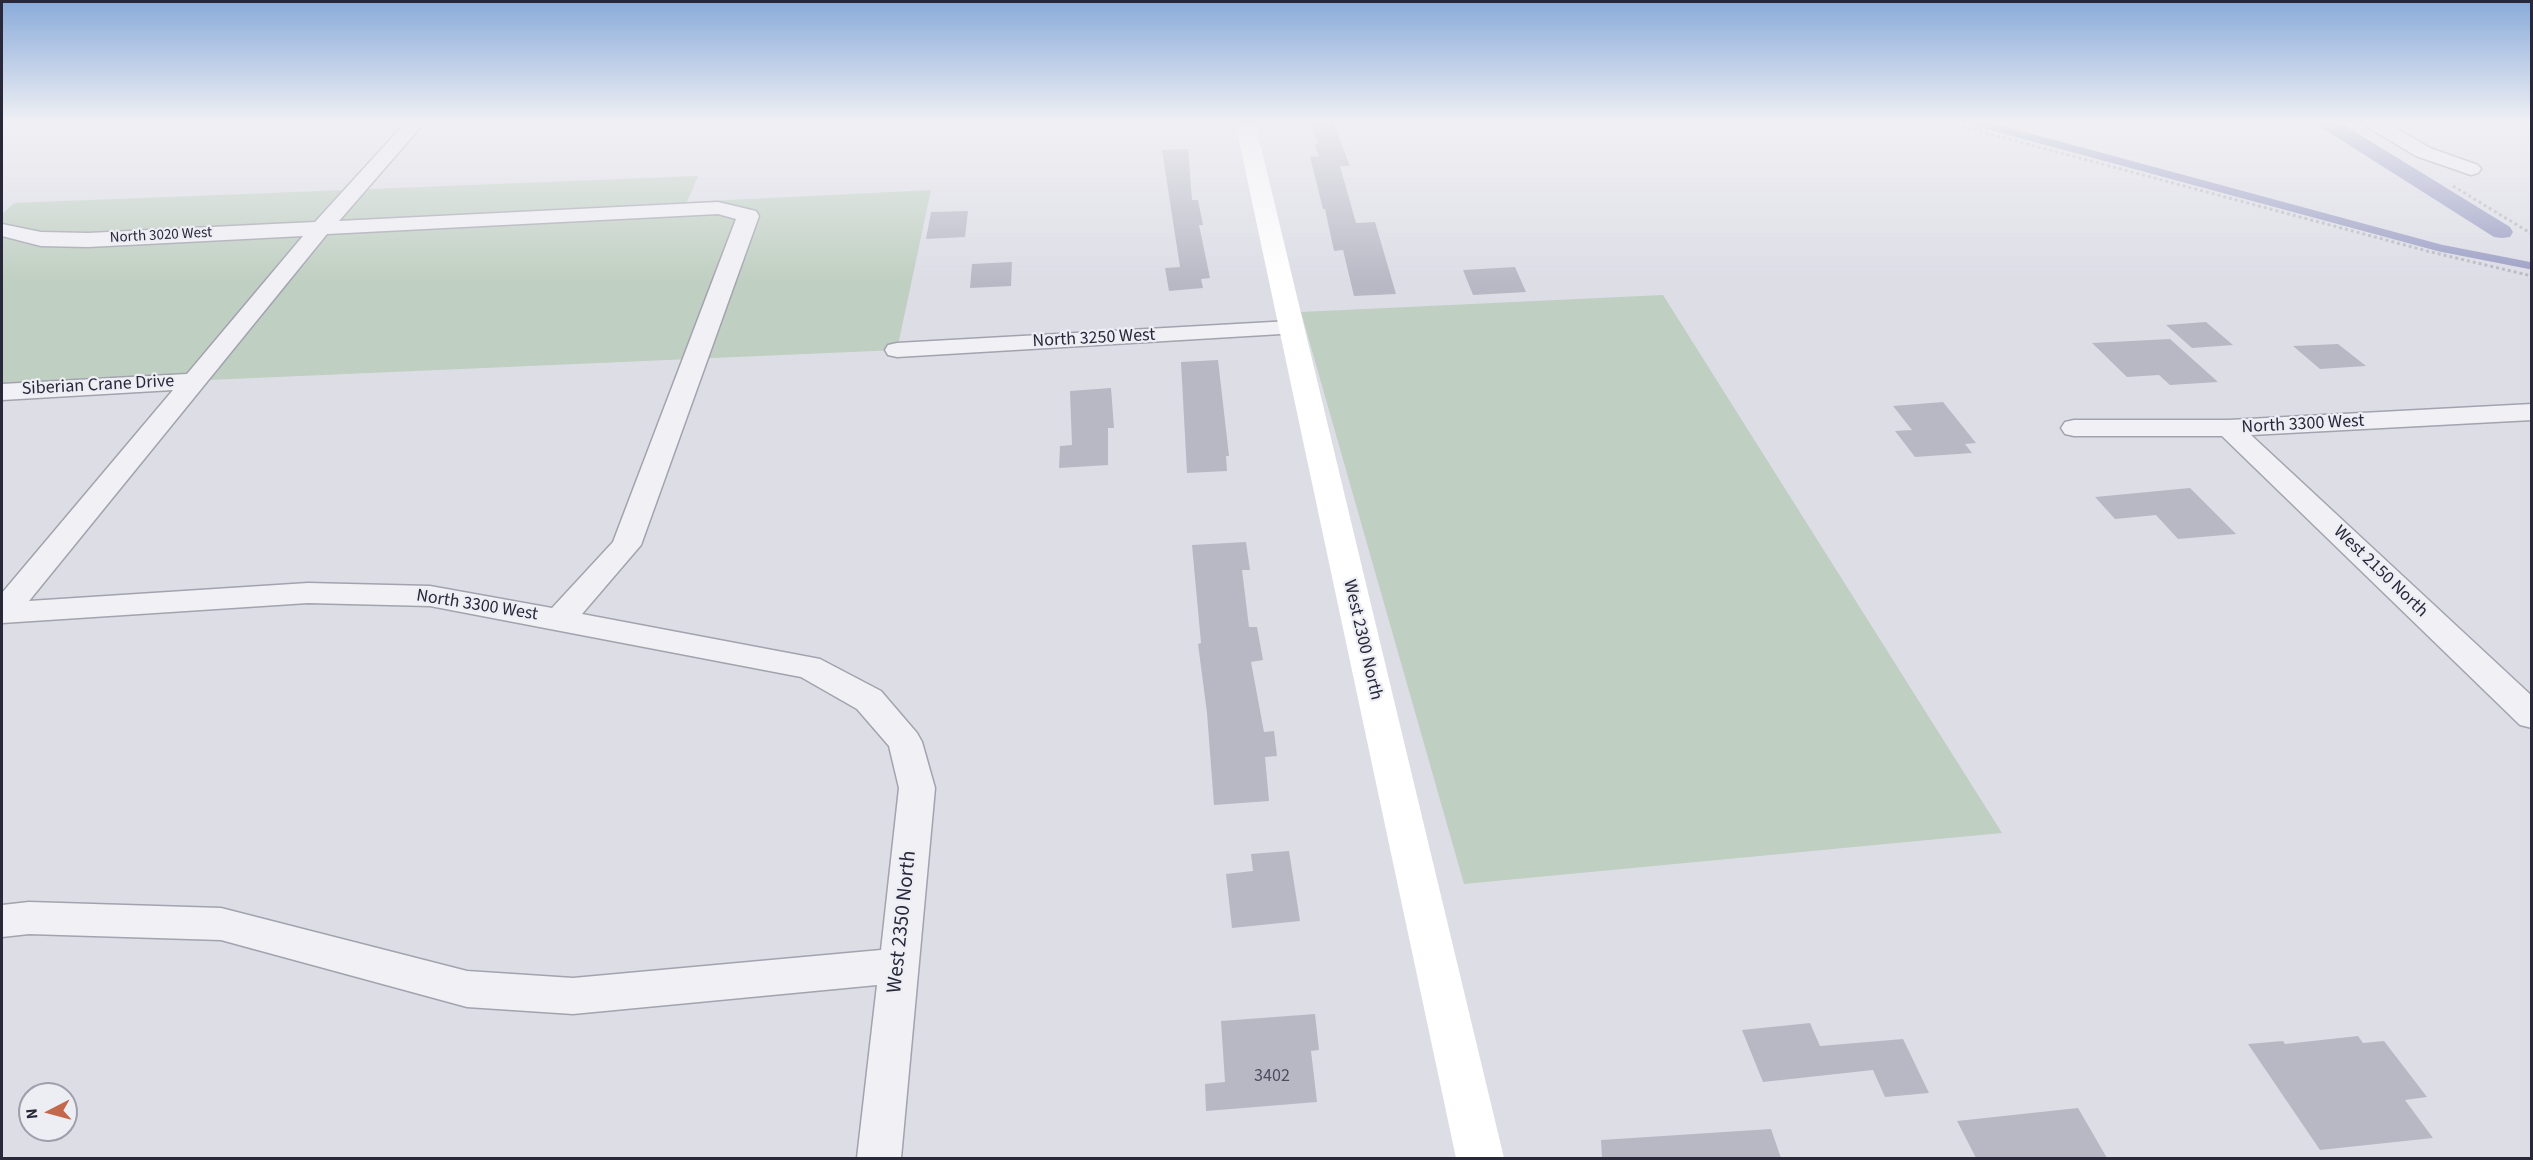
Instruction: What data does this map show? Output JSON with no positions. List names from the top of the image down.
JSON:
{
  "streets": {
    "street": [
      "North 3020 West",
      "North 3250 West",
      "Siberian Crane Drive",
      "North 3300 West",
      "West 2150 North",
      "West 2300 North",
      "West 2350 North"
    ]
  },
  "crossings": [
    ["North 3020 West", "North 3300 West"],
    ["North 3250 West", "West 2300 North"],
    ["North 3300 West", "West 2150 North"],
    ["North 3300 West", "West 2350 North"]
  ],
  "house_numbers": ["3402"],
  "north": "left"
}
